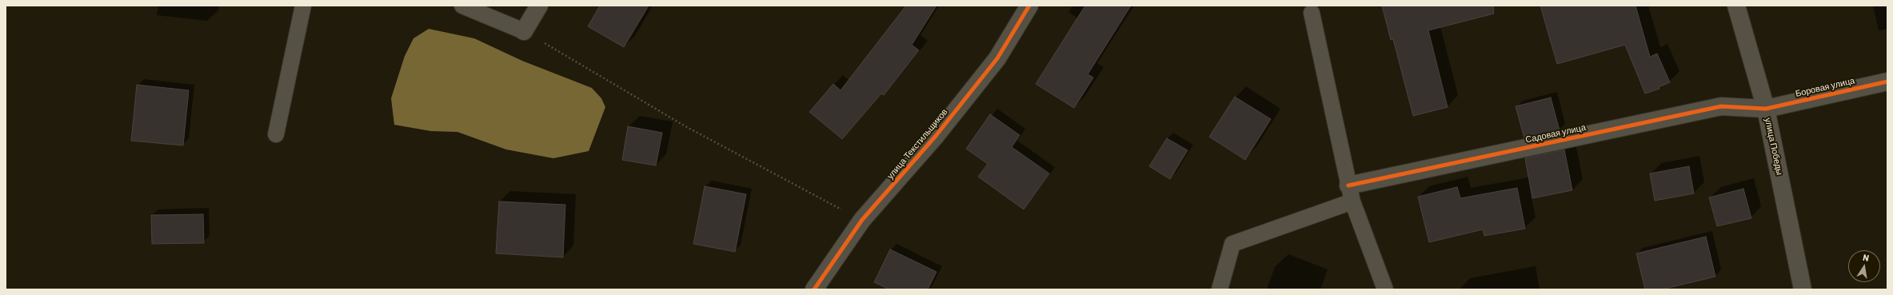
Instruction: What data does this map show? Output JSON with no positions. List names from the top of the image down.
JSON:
{
  "streets": {
    "street": [
      "Боровая улица",
      "Садовая улица",
      "улица Текстильщиков",
      "улица Победы"
    ]
  },
  "crossings": [
    ["Боровая улица", "Садовая улица"],
    ["Боровая улица", "улица Победы"],
    ["Садовая улица", "улица Победы"]
  ],
  "north": "top"
}
